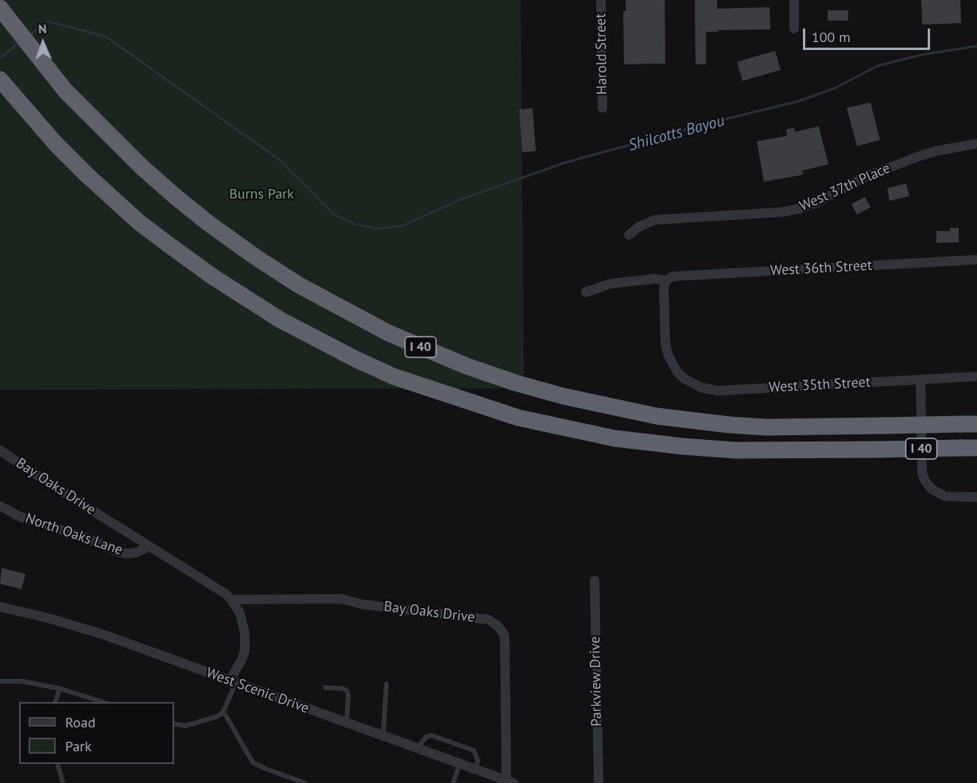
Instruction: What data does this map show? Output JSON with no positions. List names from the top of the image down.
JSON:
{
  "streets": {
    "highway": ["I 40"],
    "street": [
      "Harold Street",
      "West 37th Place",
      "West 36th Street",
      "West 35th Street",
      "Bay Oaks Drive",
      "North Oaks Lane",
      "Parkview Drive",
      "West Scenic Drive"
    ]
  },
  "crossings": [
    ["West 36th Street", "West 35th Street"],
    ["Bay Oaks Drive", "North Oaks Lane"],
    ["Bay Oaks Drive", "West Scenic Drive"]
  ],
  "water": ["Shilcotts Bayou"],
  "parks": ["Burns Park"],
  "legend": ["Road", "Park"],
  "scale_bar": "100 m",
  "north": "top"
}
